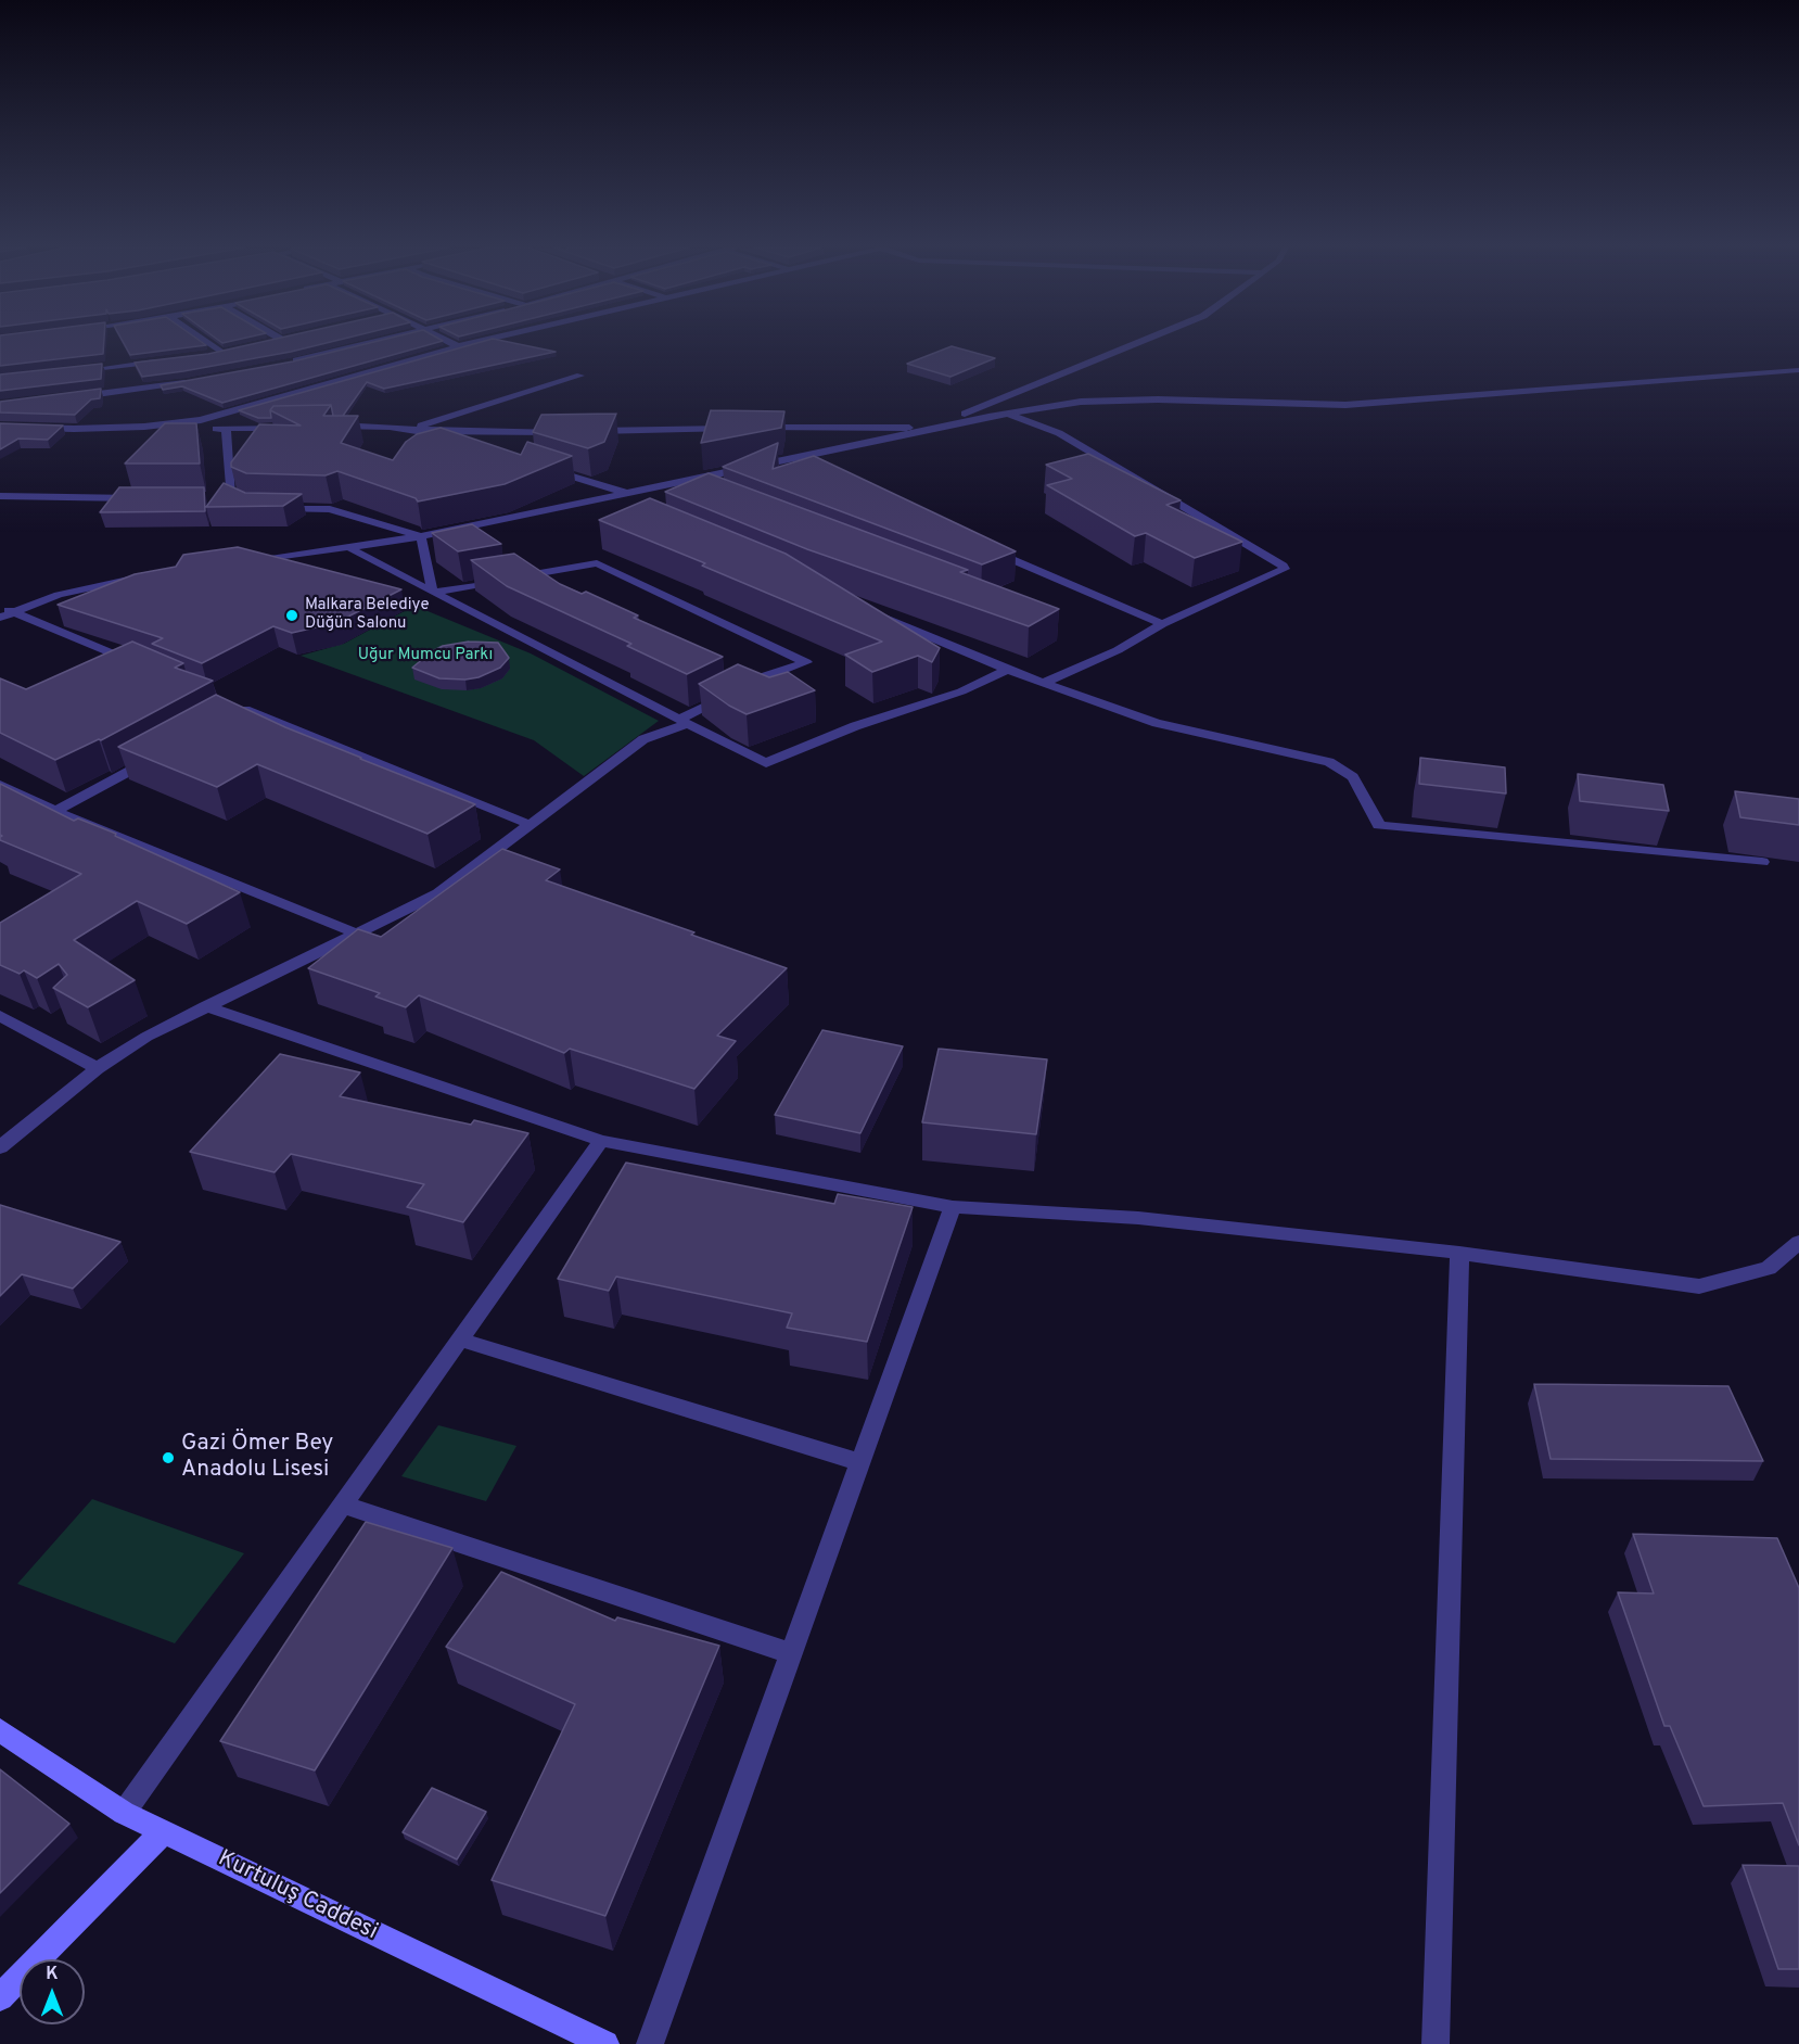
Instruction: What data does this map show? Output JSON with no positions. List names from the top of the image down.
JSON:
{
  "streets": {
    "street": ["Kurtuluş Caddesi"]
  },
  "parks": ["Uğur Mumcu Parkı"],
  "places": ["Malkara Belediye Düğün Salonu", "Gazi Ömer Bey Anadolu Lisesi"],
  "north": "top"
}
